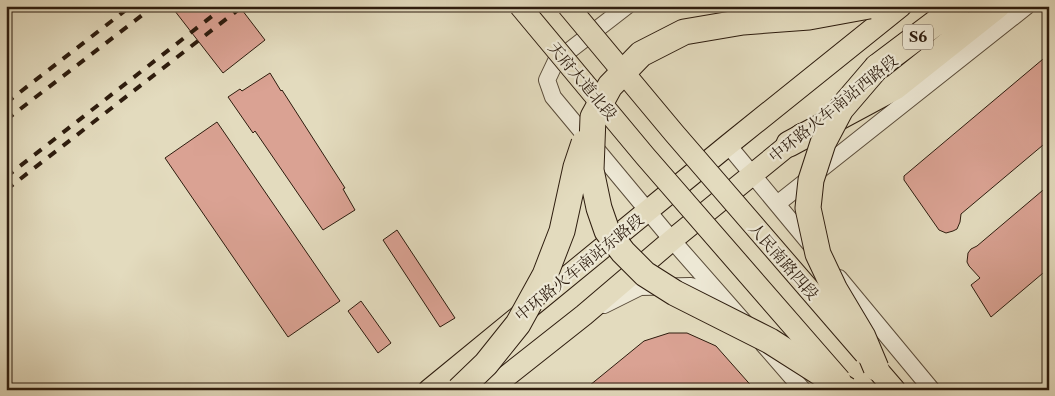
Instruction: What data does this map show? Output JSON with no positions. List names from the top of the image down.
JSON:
{
  "streets": {
    "highway": ["S6"],
    "main road": [
      "天府大道北段",
      "中环路火车南站西路段",
      "人民南路四段",
      "中环路火车南站东路段"
    ]
  },
  "crossings": [
    ["S6", "中环路火车南站西路段"],
    ["S6", "人民南路四段"],
    ["中环路火车南站西路段", "人民南路四段"],
    ["人民南路四段", "中环路火车南站东路段"]
  ]
}
